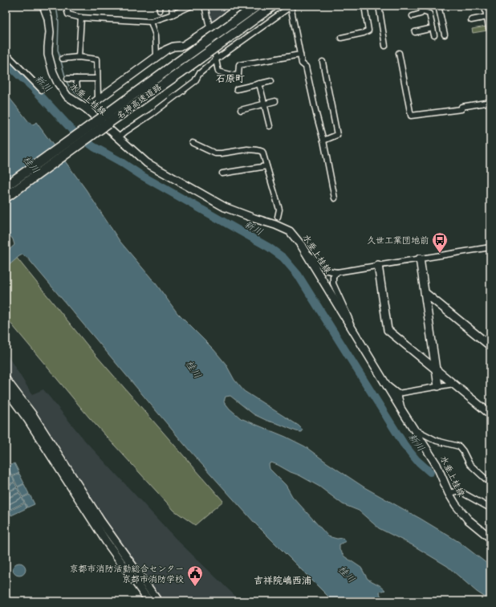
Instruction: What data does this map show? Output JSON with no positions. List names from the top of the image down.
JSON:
{
  "streets": {
    "highway": ["名神高速道路"],
    "street": ["水垂上桂線"]
  },
  "districts": ["石原町", "吉祥院嶋西浦"],
  "water": ["新川", "桂川"],
  "places": {
    "bus stop": ["久世工業団地前"],
    "public building": ["京都市消防活動総合センター 京都市消防学校"]
  }
}
